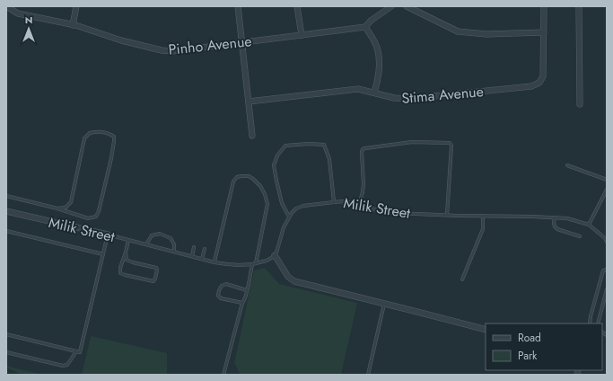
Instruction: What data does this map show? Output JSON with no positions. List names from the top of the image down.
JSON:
{
  "streets": {
    "street": ["Pinho Avenue", "Stima Avenue", "Milik Street"]
  },
  "legend": ["Road", "Park"],
  "north": "top"
}
